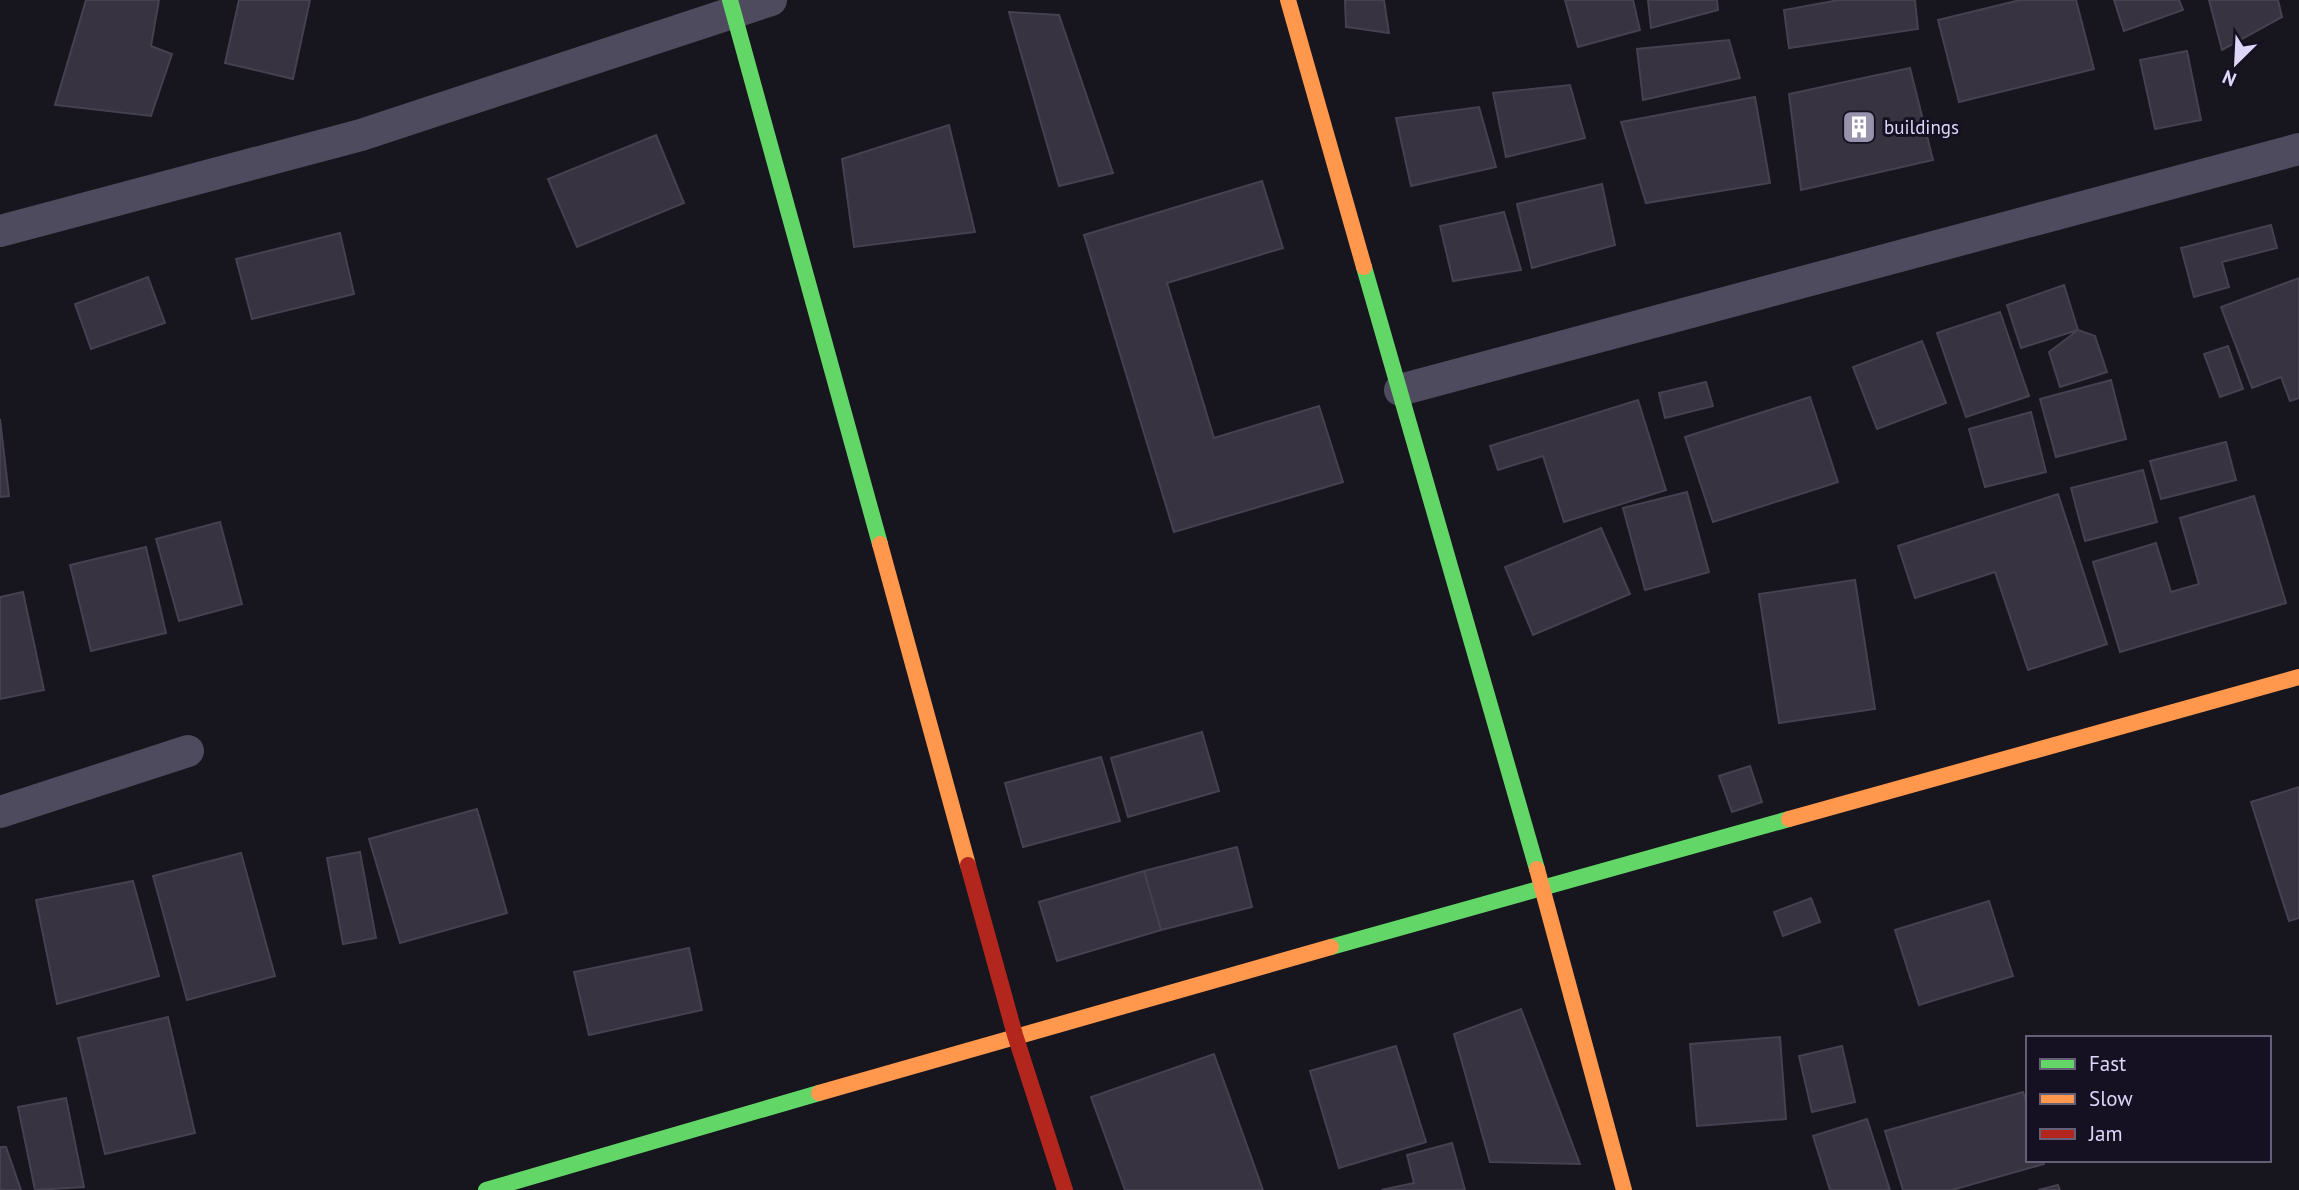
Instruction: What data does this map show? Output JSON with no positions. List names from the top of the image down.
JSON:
{
  "places": {
    "building": ["buildings"]
  },
  "legend": ["Fast", "Slow", "Jam"],
  "north": "bottom left"
}
